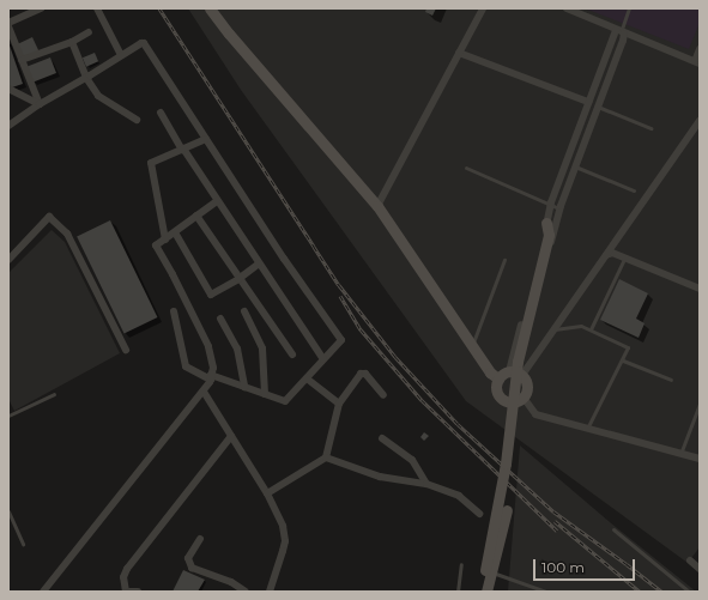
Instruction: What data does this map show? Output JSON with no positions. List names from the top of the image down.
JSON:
{
  "scale_bar": "100 m"
}
